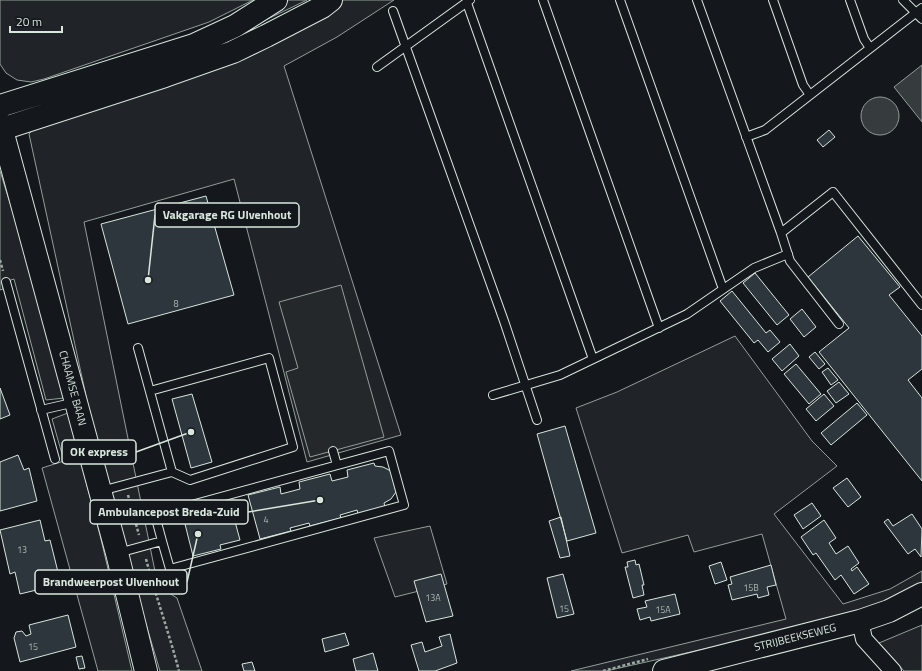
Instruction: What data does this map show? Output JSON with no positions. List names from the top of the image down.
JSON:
{
  "streets": {
    "main road": ["CHAAMSE BAAN", "STRIJBEEKSEWEG"]
  },
  "places": [
    "Vakgarage RG Ulvenhout",
    "OK express",
    "Ambulancepost Breda-Zuid",
    "Brandweerpost Ulvenhout"
  ],
  "house_numbers": [
    "8",
    "4",
    "13",
    "15B",
    "13A",
    "15",
    "15A",
    "15"
  ],
  "scale_bar": "20 m"
}
